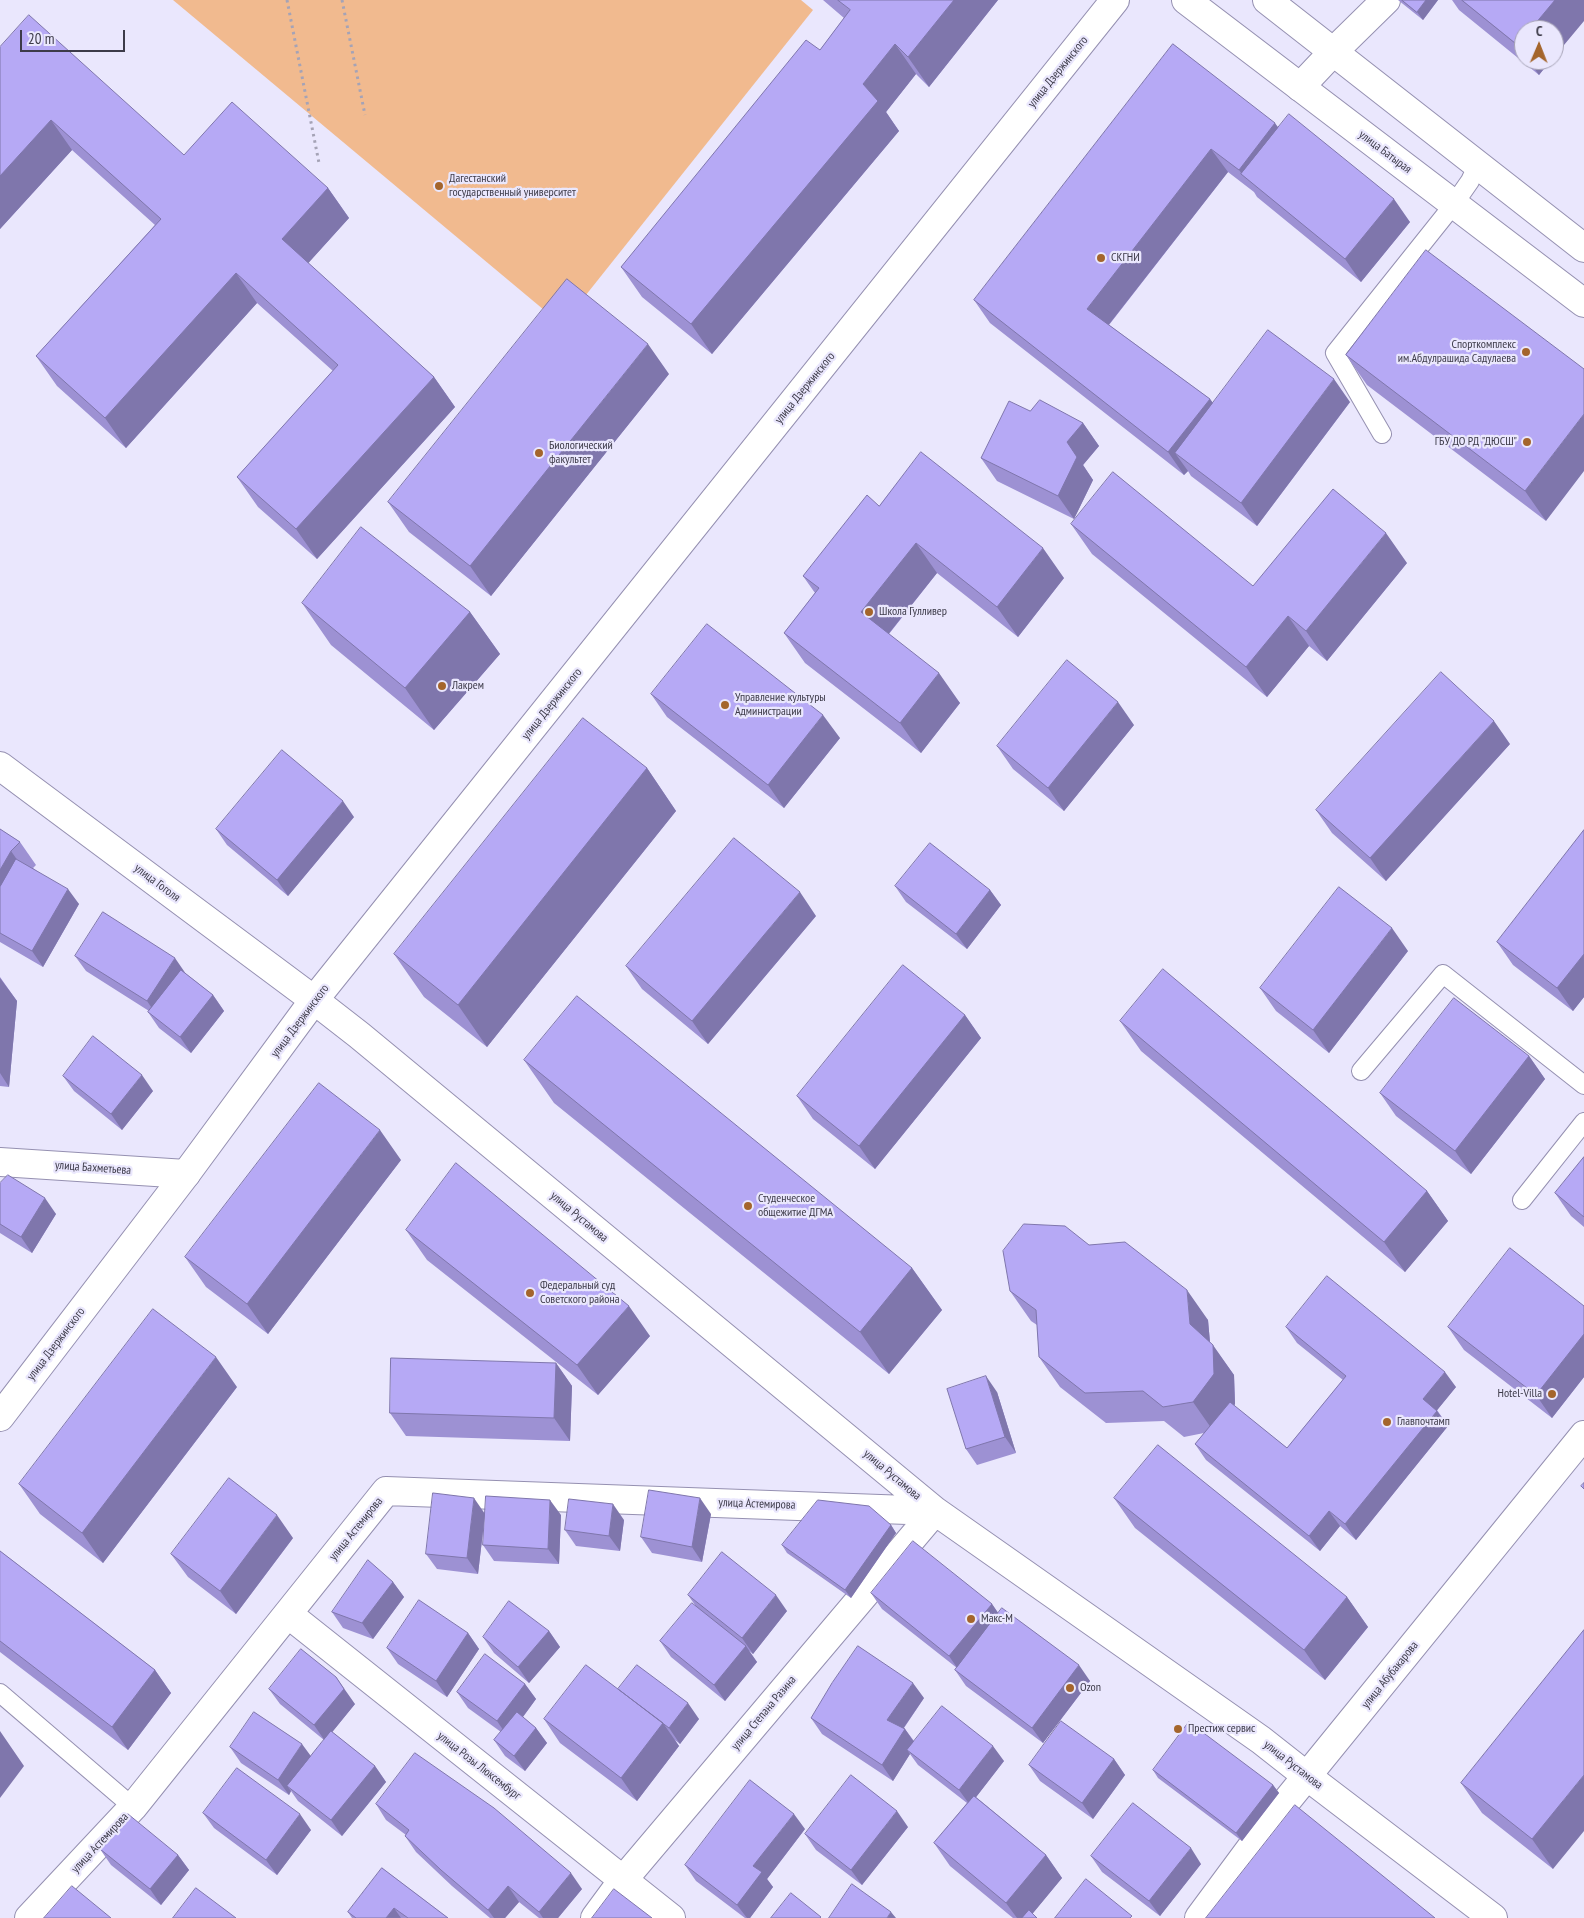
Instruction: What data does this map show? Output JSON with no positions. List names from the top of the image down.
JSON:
{
  "streets": {
    "street": [
      "улица Дзержинского",
      "улица Батырая",
      "улица Гоголя",
      "улица Бахметьева",
      "улица Рустамова",
      "улица Астемирова",
      "улица Абубакарова",
      "улица Степана Разина",
      "улица Розы Люксембург"
    ]
  },
  "crossings": [
    ["улица Дзержинского", "улица Гоголя"],
    ["улица Дзержинского", "улица Бахметьева"],
    ["улица Дзержинского", "улица Рустамова"],
    ["улица Гоголя", "улица Рустамова"],
    ["улица Рустамова", "улица Астемирова"],
    ["улица Рустамова", "улица Абубакарова"],
    ["улица Рустамова", "улица Степана Разина"],
    ["улица Астемирова", "улица Степана Разина"],
    ["улица Астемирова", "улица Розы Люксембург"],
    ["улица Степана Разина", "улица Розы Люксембург"]
  ],
  "places": [
    "Дагестанский государственный университет",
    "СКГНИ",
    "Спорткомплекс им.Абдулрашида Садулаева",
    "ГБУ ДО РД \"ДЮСШ\"",
    "Биологический факультет",
    "Школа Гулливер",
    "Лакрем",
    "Управление культуры Администрации",
    "Студенческое общежитие ДГМА",
    "Федеральный суд Советского района",
    "Hotel-Villa",
    "Главпочтамп",
    "Макс-М",
    "Ozon",
    "Престиж сервис"
  ],
  "scale_bar": "20 m",
  "north": "top"
}
